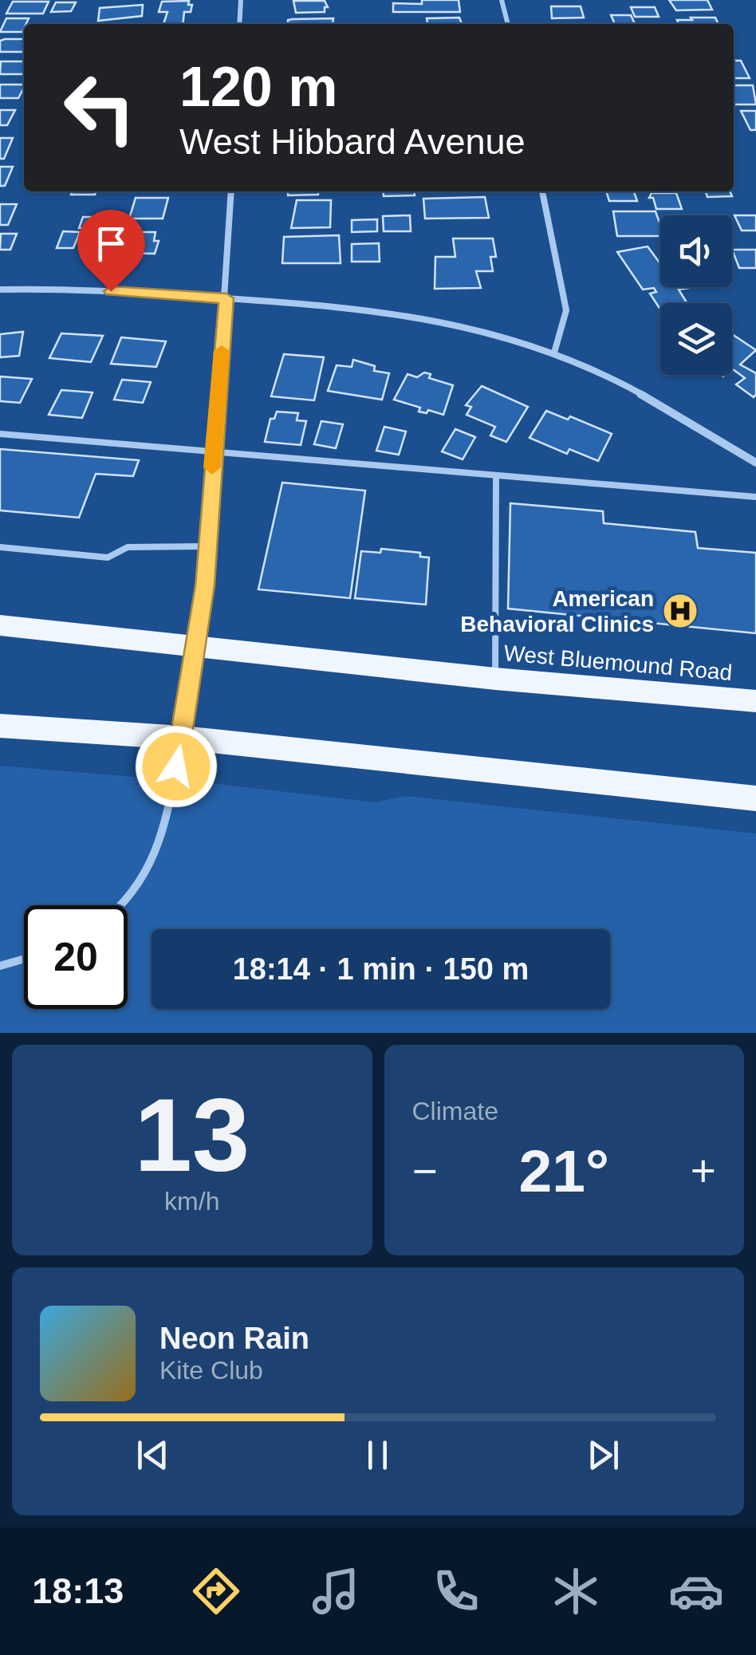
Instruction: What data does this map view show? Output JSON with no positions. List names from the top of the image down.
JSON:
{
  "streets": {
    "main road": ["West Bluemound Road"]
  },
  "places": {
    "hospital": ["American Behavioral Clinics"]
  },
  "page": {
    "turn": ["120 m", "West Hibbard Avenue"],
    "limit": "20",
    "trip": "18:14 · 1 min · 150 m",
    "tile": [
      ["13", "km/h"],
      "Climate"
    ],
    "heat": ["−", "21°", "+"],
    "song": ["Neon Rain", "Kite Club"],
    "tabs": "18:13"
  }
}
